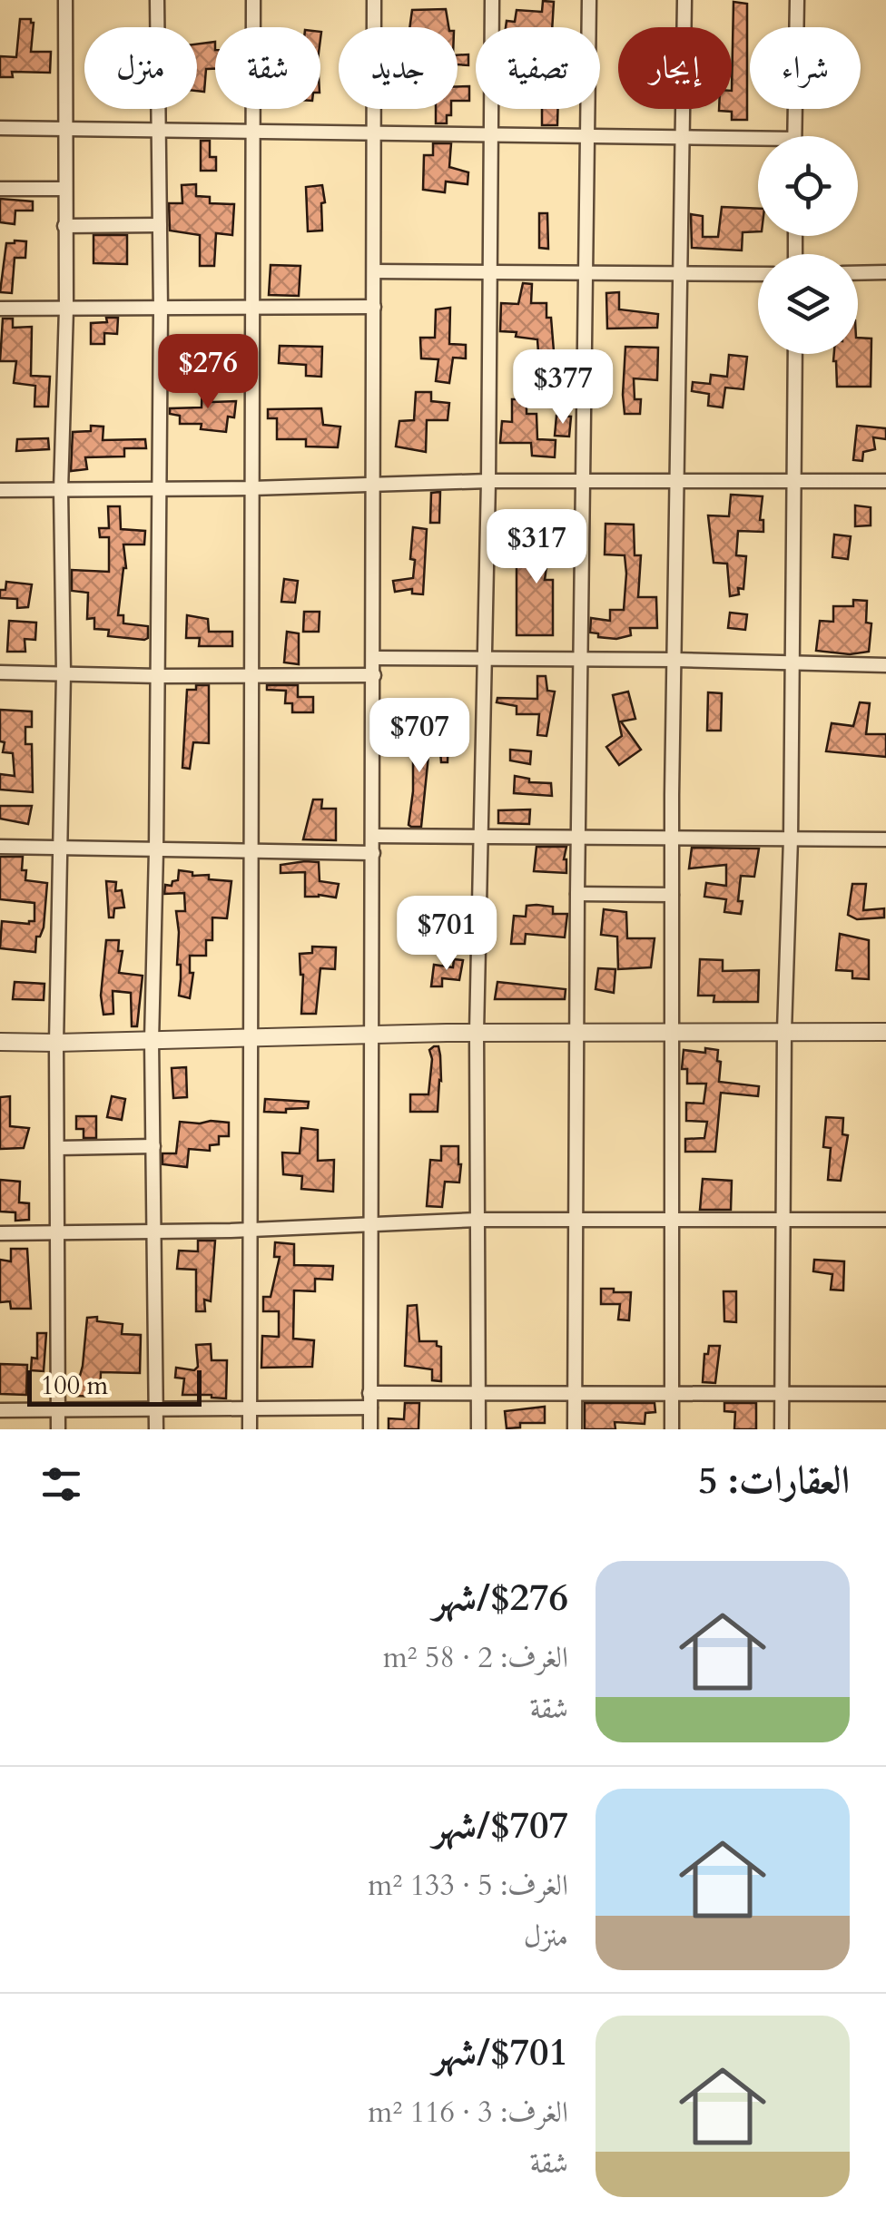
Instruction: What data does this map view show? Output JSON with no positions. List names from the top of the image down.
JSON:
{
  "scale_bar": "100 m",
  "page": {
    "chip": [
      "شراء",
      "إيجار",
      "تصفية",
      "جديد",
      "شقة",
      "منزل"
    ],
    "price": [
      "$276",
      "$377",
      "$317",
      "$707",
      "$701"
    ],
    "scale": "100 m",
    "heading": "العقارات: 5",
    "list": [
      {
        "name": "$276/شهر",
        "note": "الغرف: 2 · 58 m² · شقة"
      },
      {
        "name": "$707/شهر",
        "note": "الغرف: 5 · 133 m² · منزل"
      },
      {
        "name": "$701/شهر",
        "note": "الغرف: 3 · 116 m² · شقة"
      }
    ]
  }
}
